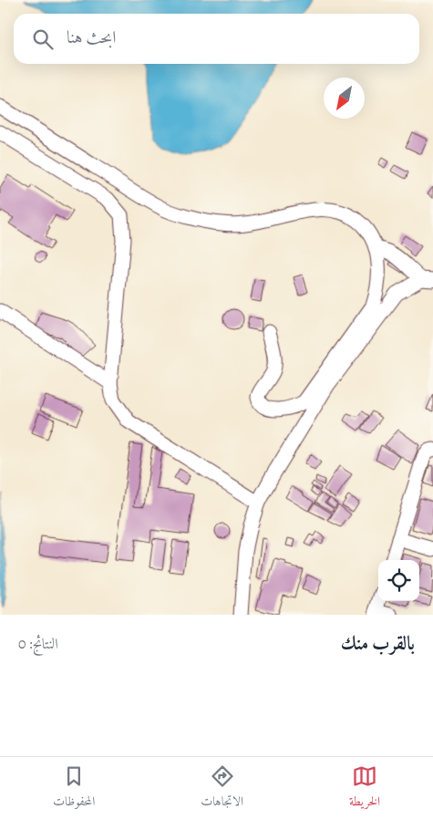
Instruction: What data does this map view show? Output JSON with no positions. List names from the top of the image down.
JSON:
{
  "north": "bottom left",
  "page": {
    "search": "ابحث هنا",
    "heading": ["بالقرب منك", "النتائج: 0"],
    "nav": ["الخريطة", "الاتجاهات", "المحفوظات"]
  }
}
